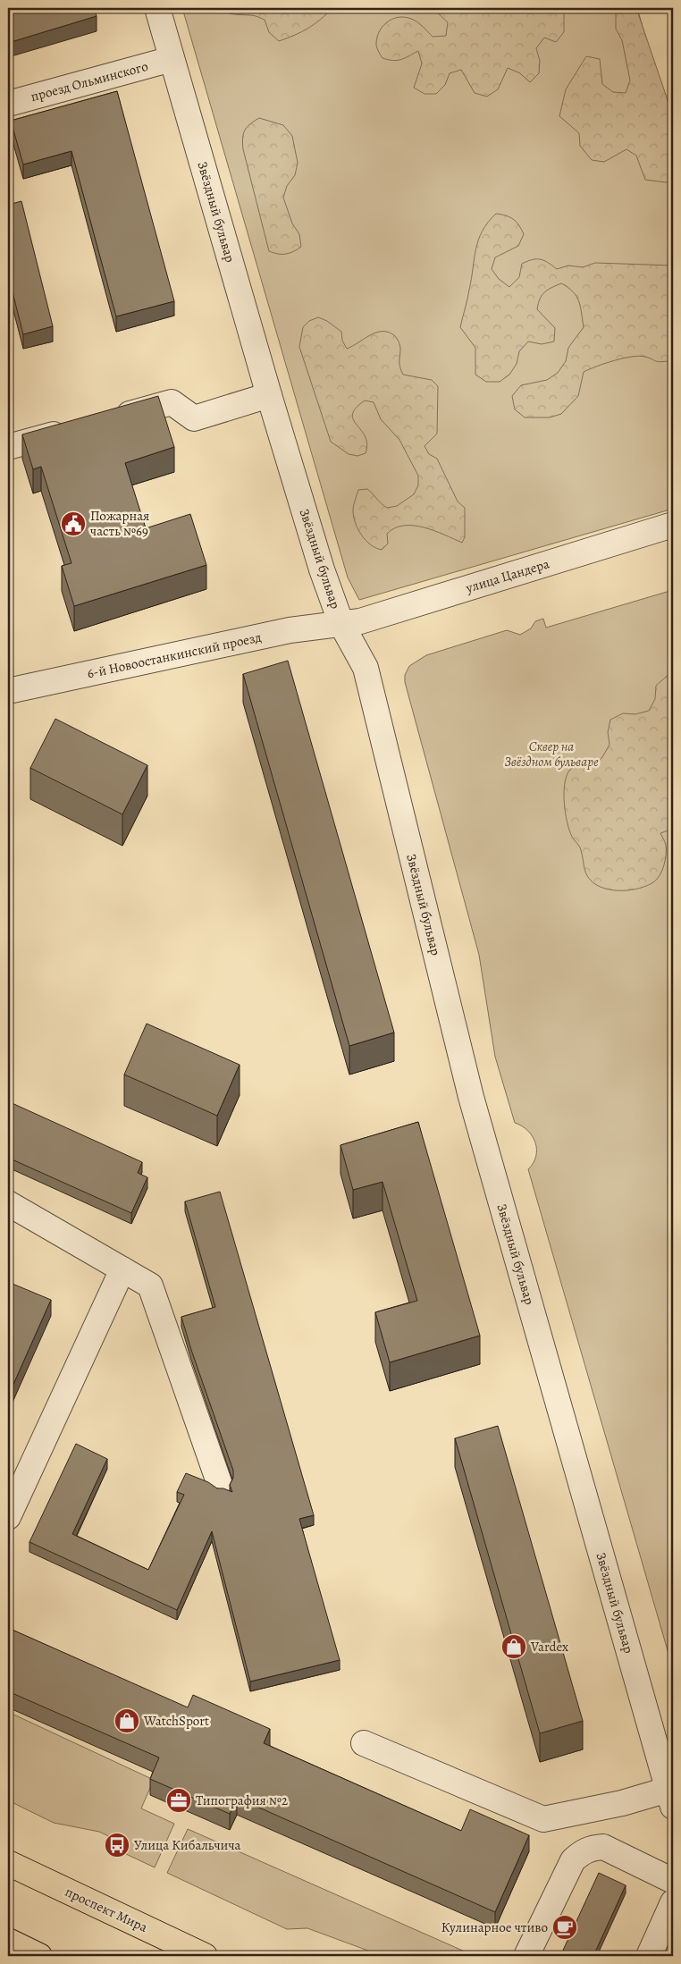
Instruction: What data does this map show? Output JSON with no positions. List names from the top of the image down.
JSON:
{
  "streets": {
    "main road": ["проспект Мира"],
    "street": [
      "проезд Ольминского",
      "Звёздный бульвар",
      "улица Цандера",
      "6-й Новоостанкинский проезд"
    ]
  },
  "crossings": [
    ["проезд Ольминского", "Звёздный бульвар"],
    ["Звёздный бульвар", "улица Цандера"],
    ["Звёздный бульвар", "6-й Новоостанкинский проезд"],
    ["улица Цандера", "6-й Новоостанкинский проезд"]
  ],
  "parks": ["Сквер на Звёздном бульваре"],
  "places": {
    "public building": ["Пожарная часть №69"],
    "shop": ["Vardex", "WatchSport"],
    "office": ["Типография №2"],
    "bus stop": ["Улица Кибальчича"],
    "cafe": ["Кулинарное чтиво"]
  }
}
